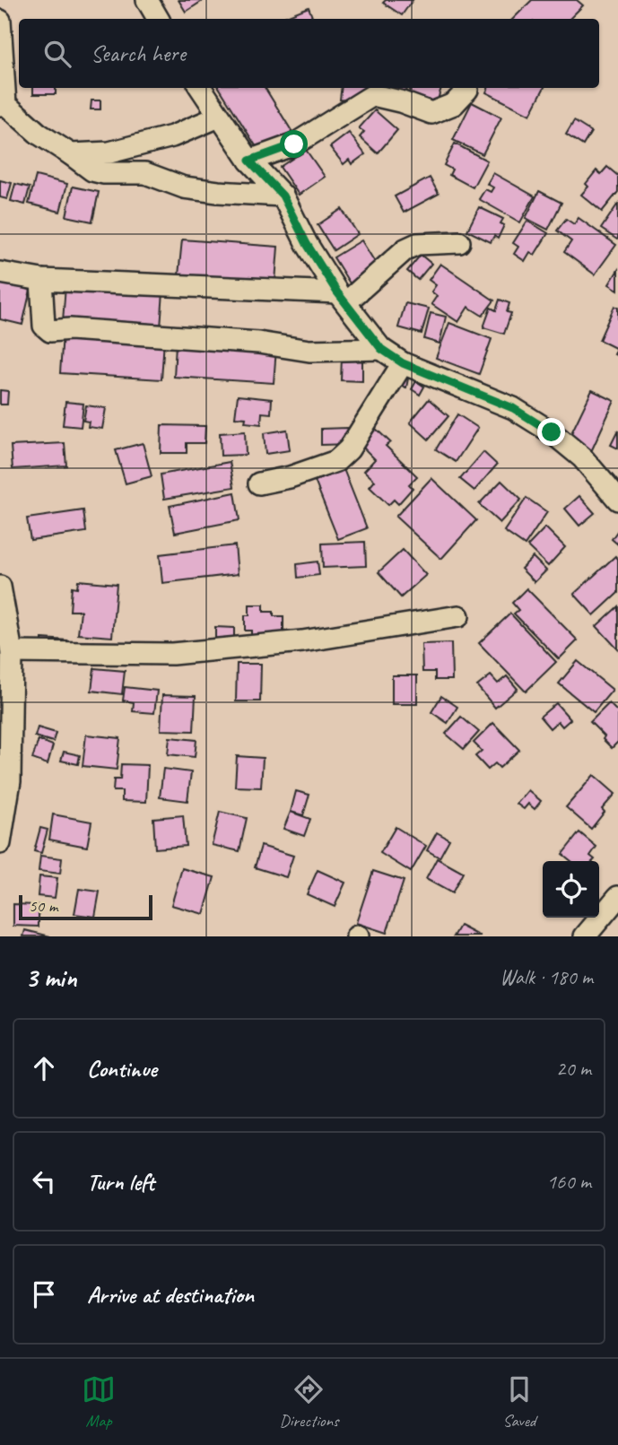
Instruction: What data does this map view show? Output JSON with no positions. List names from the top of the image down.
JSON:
{
  "scale_bar": "50 m",
  "page": {
    "search": "Search here",
    "scale": "50 m",
    "heading": ["3 min", "Walk · 180 m"],
    "list": [
      ["Continue", "20 m"],
      ["Turn left", "160 m"],
      "Arrive at destination"
    ],
    "nav": ["Map", "Directions", "Saved"]
  }
}
